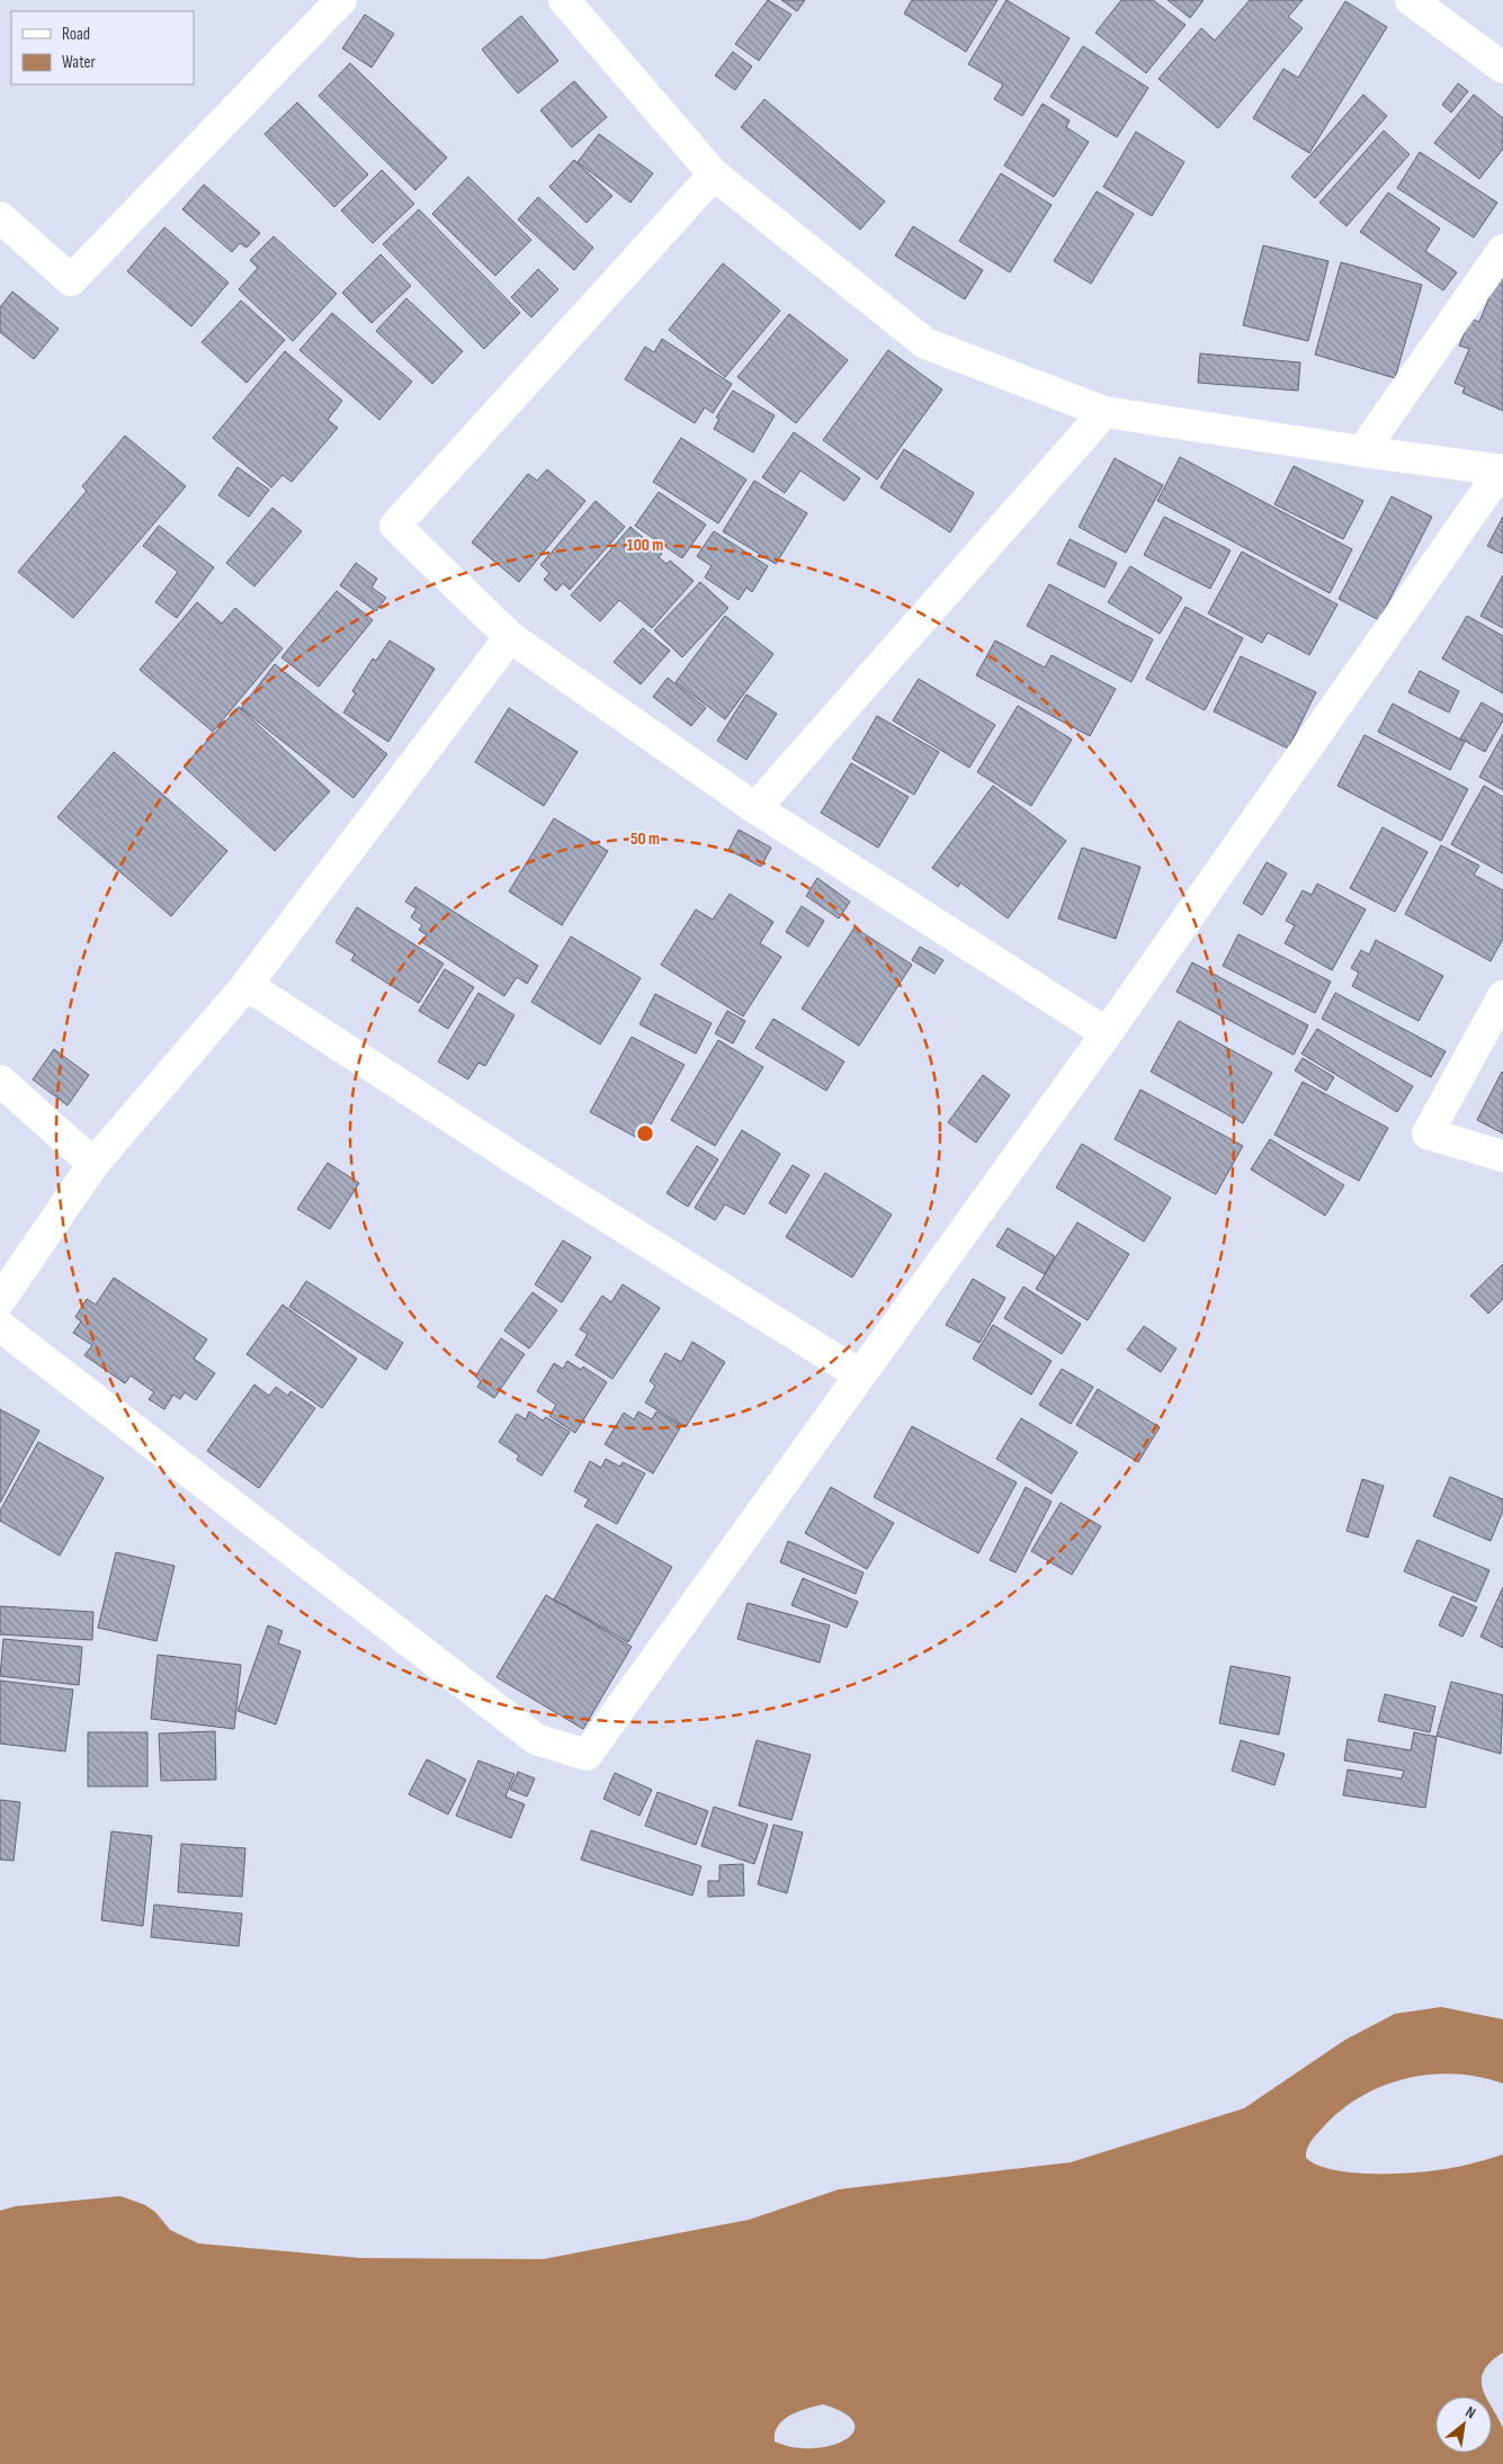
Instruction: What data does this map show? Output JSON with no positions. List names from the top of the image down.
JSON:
{
  "legend": ["Road", "Water"],
  "north": "top right",
  "rings": ["100 m", "50 m"]
}
